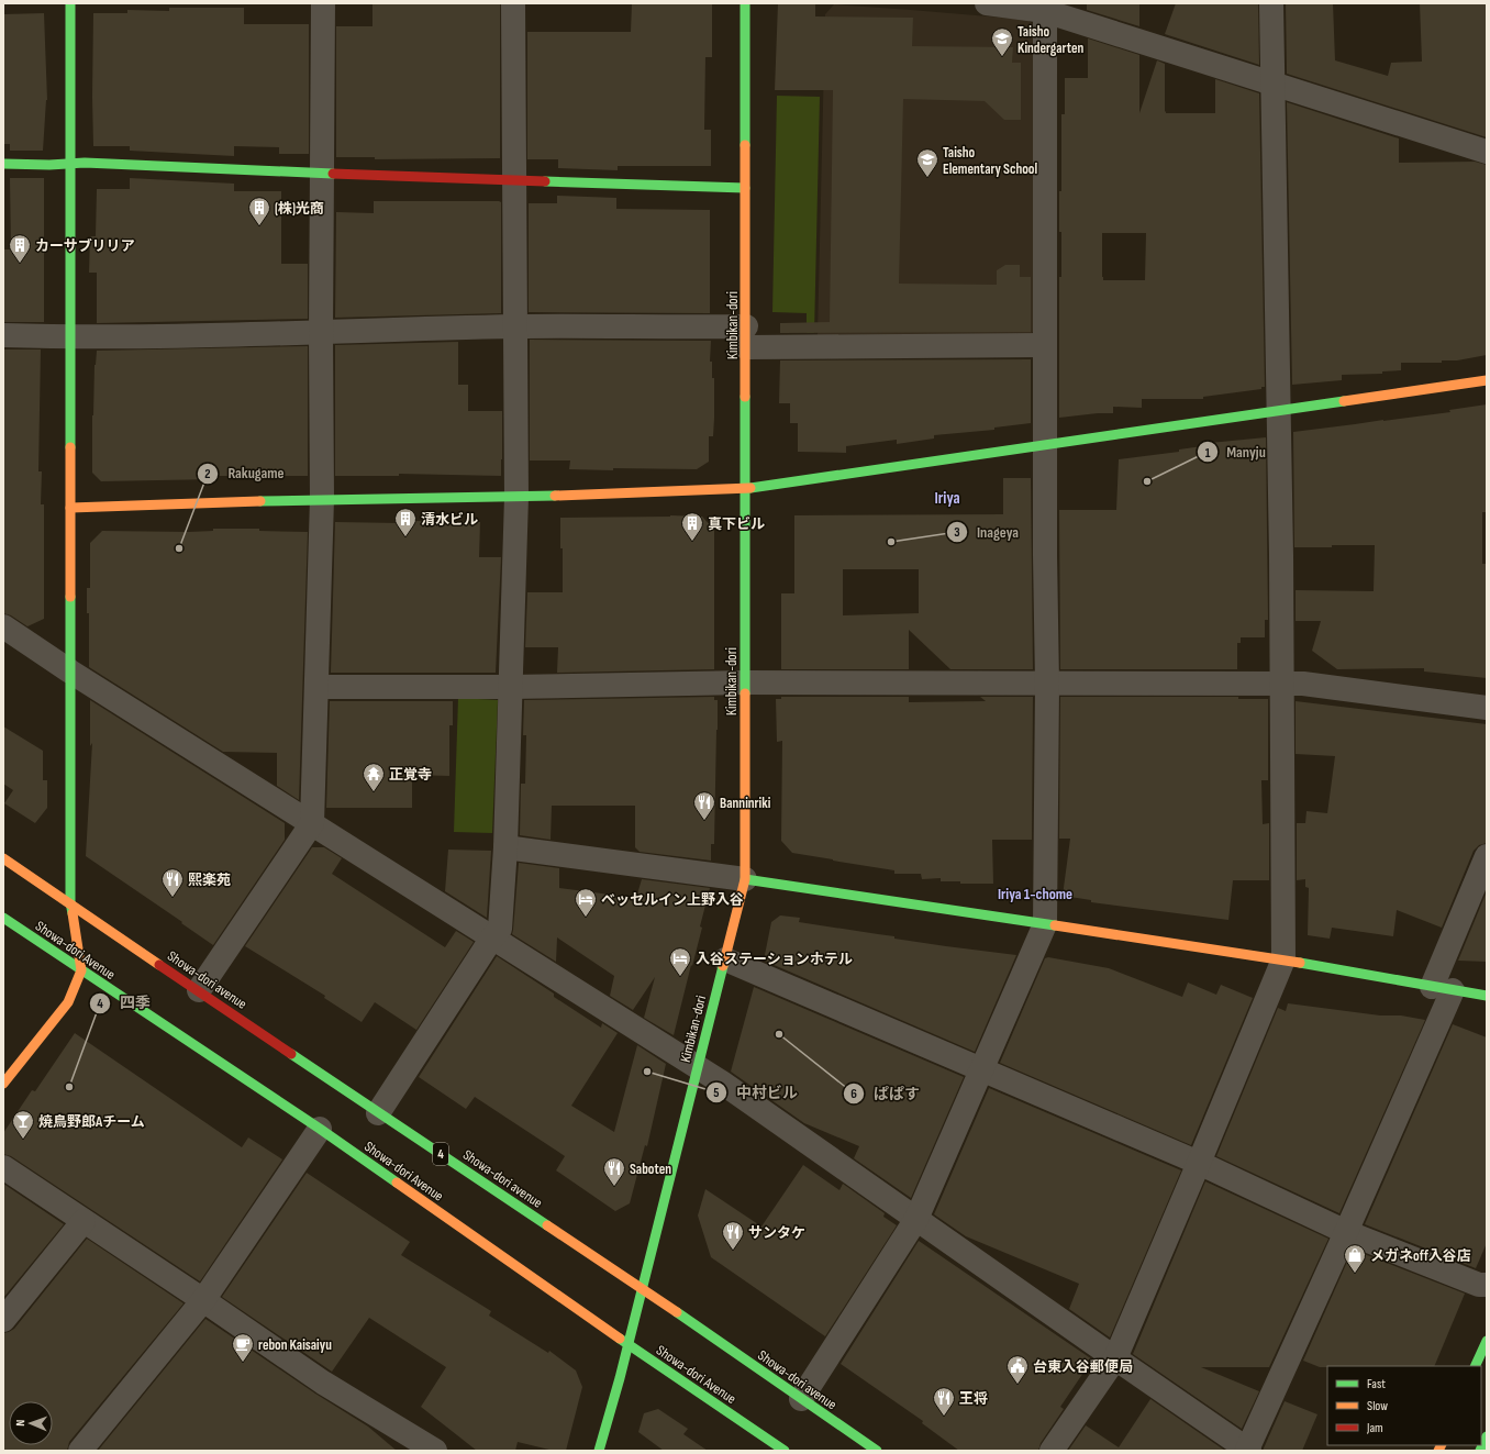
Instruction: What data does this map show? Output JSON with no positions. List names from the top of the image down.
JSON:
{
  "streets": {
    "main road": [
      "Kimbikan-dori",
      "Showa-dori Avenue",
      "Showa-dori avenue",
      "4"
    ]
  },
  "crossings": [
    ["Kimbikan-dori", "Showa-dori Avenue"],
    ["Kimbikan-dori", "Showa-dori avenue"]
  ],
  "districts": ["Iriya", "Iriya 1-chome"],
  "places": {
    "school or university": ["Taisho Kindergarten", "Taisho Elementary School"],
    "building": [
      "(株)光商",
      "カーサブリリア",
      "清水ビル",
      "真下ビル"
    ],
    "other": [
      "Manyju",
      "Inageya",
      "Rakugame",
      "ぱぱす",
      "中村ビル",
      "四季"
    ],
    "temple": ["正覚寺"],
    "restaurant": [
      "Banninriki",
      "熙楽苑",
      "Saboten",
      "サンタケ",
      "王将"
    ],
    "hotel": ["ベッセルイン上野入谷", "入谷ステーションホテル"],
    "bar": ["焼鳥野郎Aチーム"],
    "shop": ["メガネoff入谷店"],
    "cafe": ["rebon Kaisaiyu"],
    "public building": ["台東入谷郵便局"]
  },
  "legend": ["Fast", "Slow", "Jam"],
  "north": "left"
}
